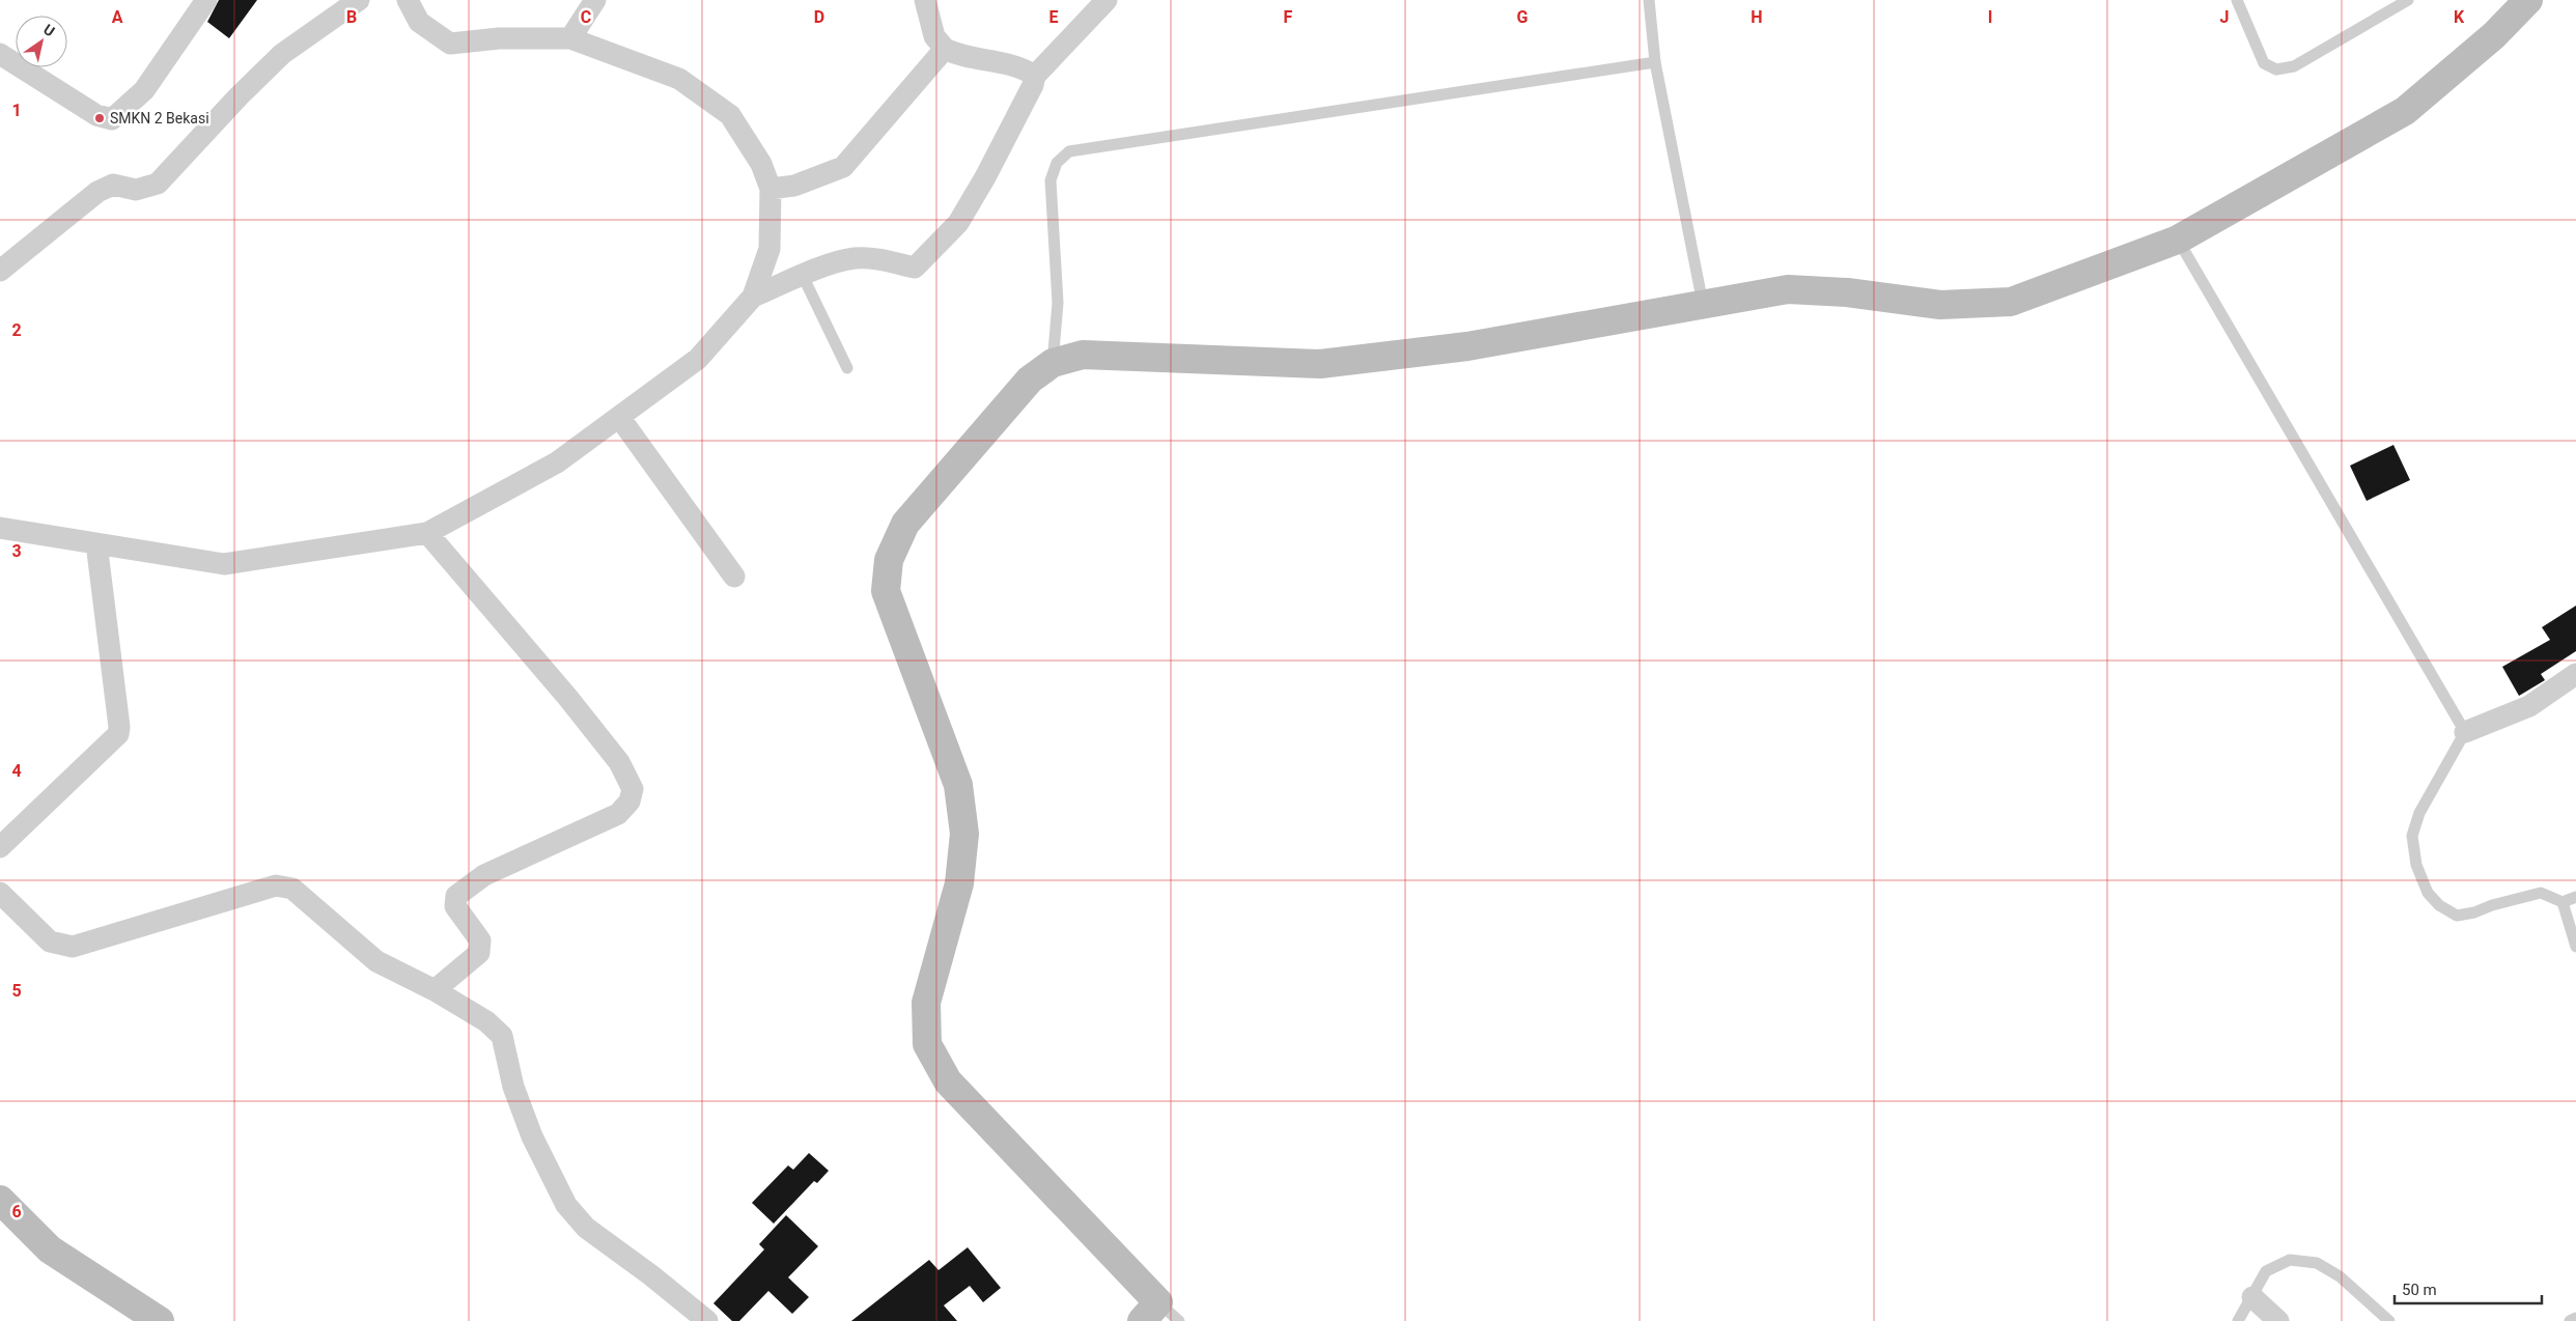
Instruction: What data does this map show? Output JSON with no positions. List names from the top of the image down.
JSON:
{
  "places": ["SMKN 2 Bekasi"],
  "scale_bar": "50 m",
  "north": "top right",
  "grid": {
    "columns": [
      "A",
      "B",
      "C",
      "D",
      "E",
      "F",
      "G",
      "H",
      "I",
      "J",
      "K"
    ],
    "rows": [
      "1",
      "2",
      "3",
      "4",
      "5",
      "6"
    ]
  }
}
